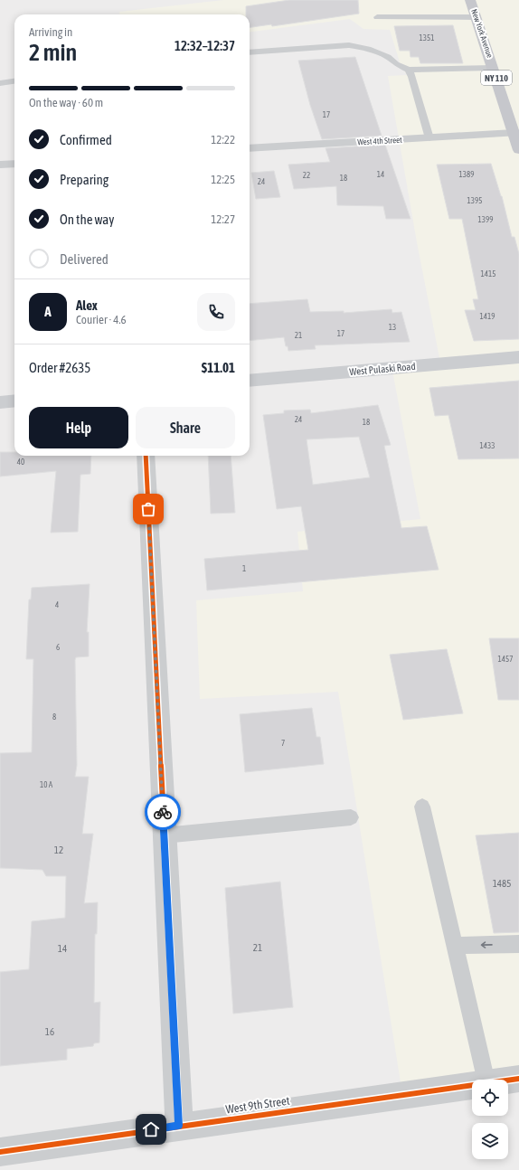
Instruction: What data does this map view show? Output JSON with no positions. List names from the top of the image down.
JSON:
{
  "streets": {
    "main road": ["New York Avenue", "NY 110", "West Pulaski Road"],
    "street": ["West 4th Street", "West 9th Street"]
  },
  "crossings": [
    ["New York Avenue", "West 4th Street"]
  ],
  "house_numbers": [
    "1351",
    "17",
    "14",
    "1389",
    "22",
    "18",
    "24",
    "1395",
    "1399",
    "1415",
    "1419",
    "13",
    "17",
    "21",
    "24",
    "18",
    "1433",
    "40",
    "1",
    "4",
    "6",
    "1457",
    "8",
    "7",
    "10 A",
    "12",
    "1485",
    "21",
    "14",
    "16"
  ],
  "page": {
    "heading": ["2 min", "Arriving in", "12:32–12:37"],
    "panel": [
      "Alex",
      "Courier · 4.6",
      "Order #2635",
      "$11.01"
    ],
    "bar": "On the way · 60 m",
    "list": [
      ["Confirmed", "12:22"],
      ["Preparing", "12:25"],
      ["On the way", "12:27"],
      "Delivered"
    ],
    "round": "A",
    "buttons": ["Help", "Share"]
  }
}
